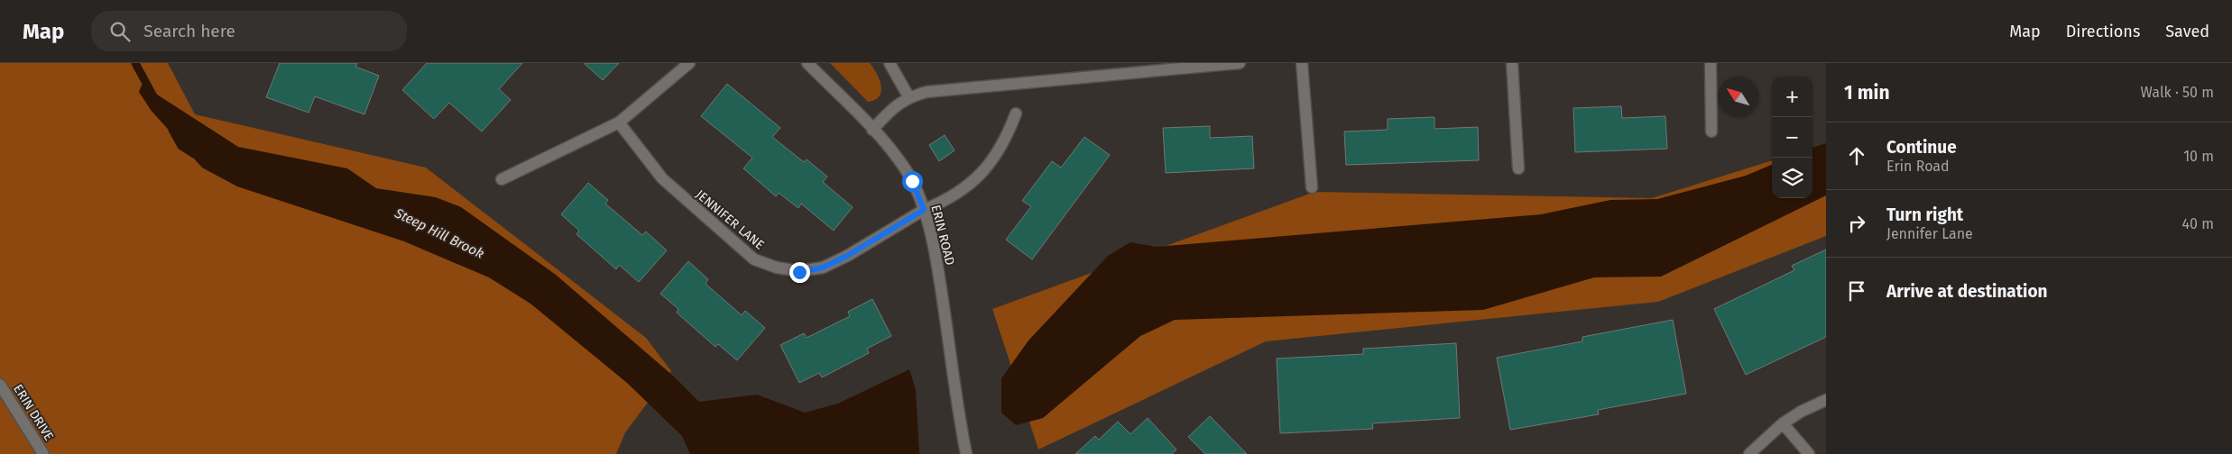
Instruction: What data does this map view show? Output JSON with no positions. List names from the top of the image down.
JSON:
{
  "streets": {
    "street": ["JENNIFER LANE", "ERIN ROAD", "ERIN DRIVE"]
  },
  "crossings": [
    ["JENNIFER LANE", "ERIN ROAD"]
  ],
  "water": ["Steep Hill Brook"],
  "north": "top left",
  "page": {
    "header": "Map",
    "search": "Search here",
    "nav": ["Map", "Directions", "Saved"],
    "heading": ["1 min", "Walk · 50 m"],
    "map_buttons": ["+", "−"],
    "list": [
      ["Continue", "Erin Road", "10 m"],
      ["Turn right", "Jennifer Lane", "40 m"],
      "Arrive at destination"
    ]
  }
}
